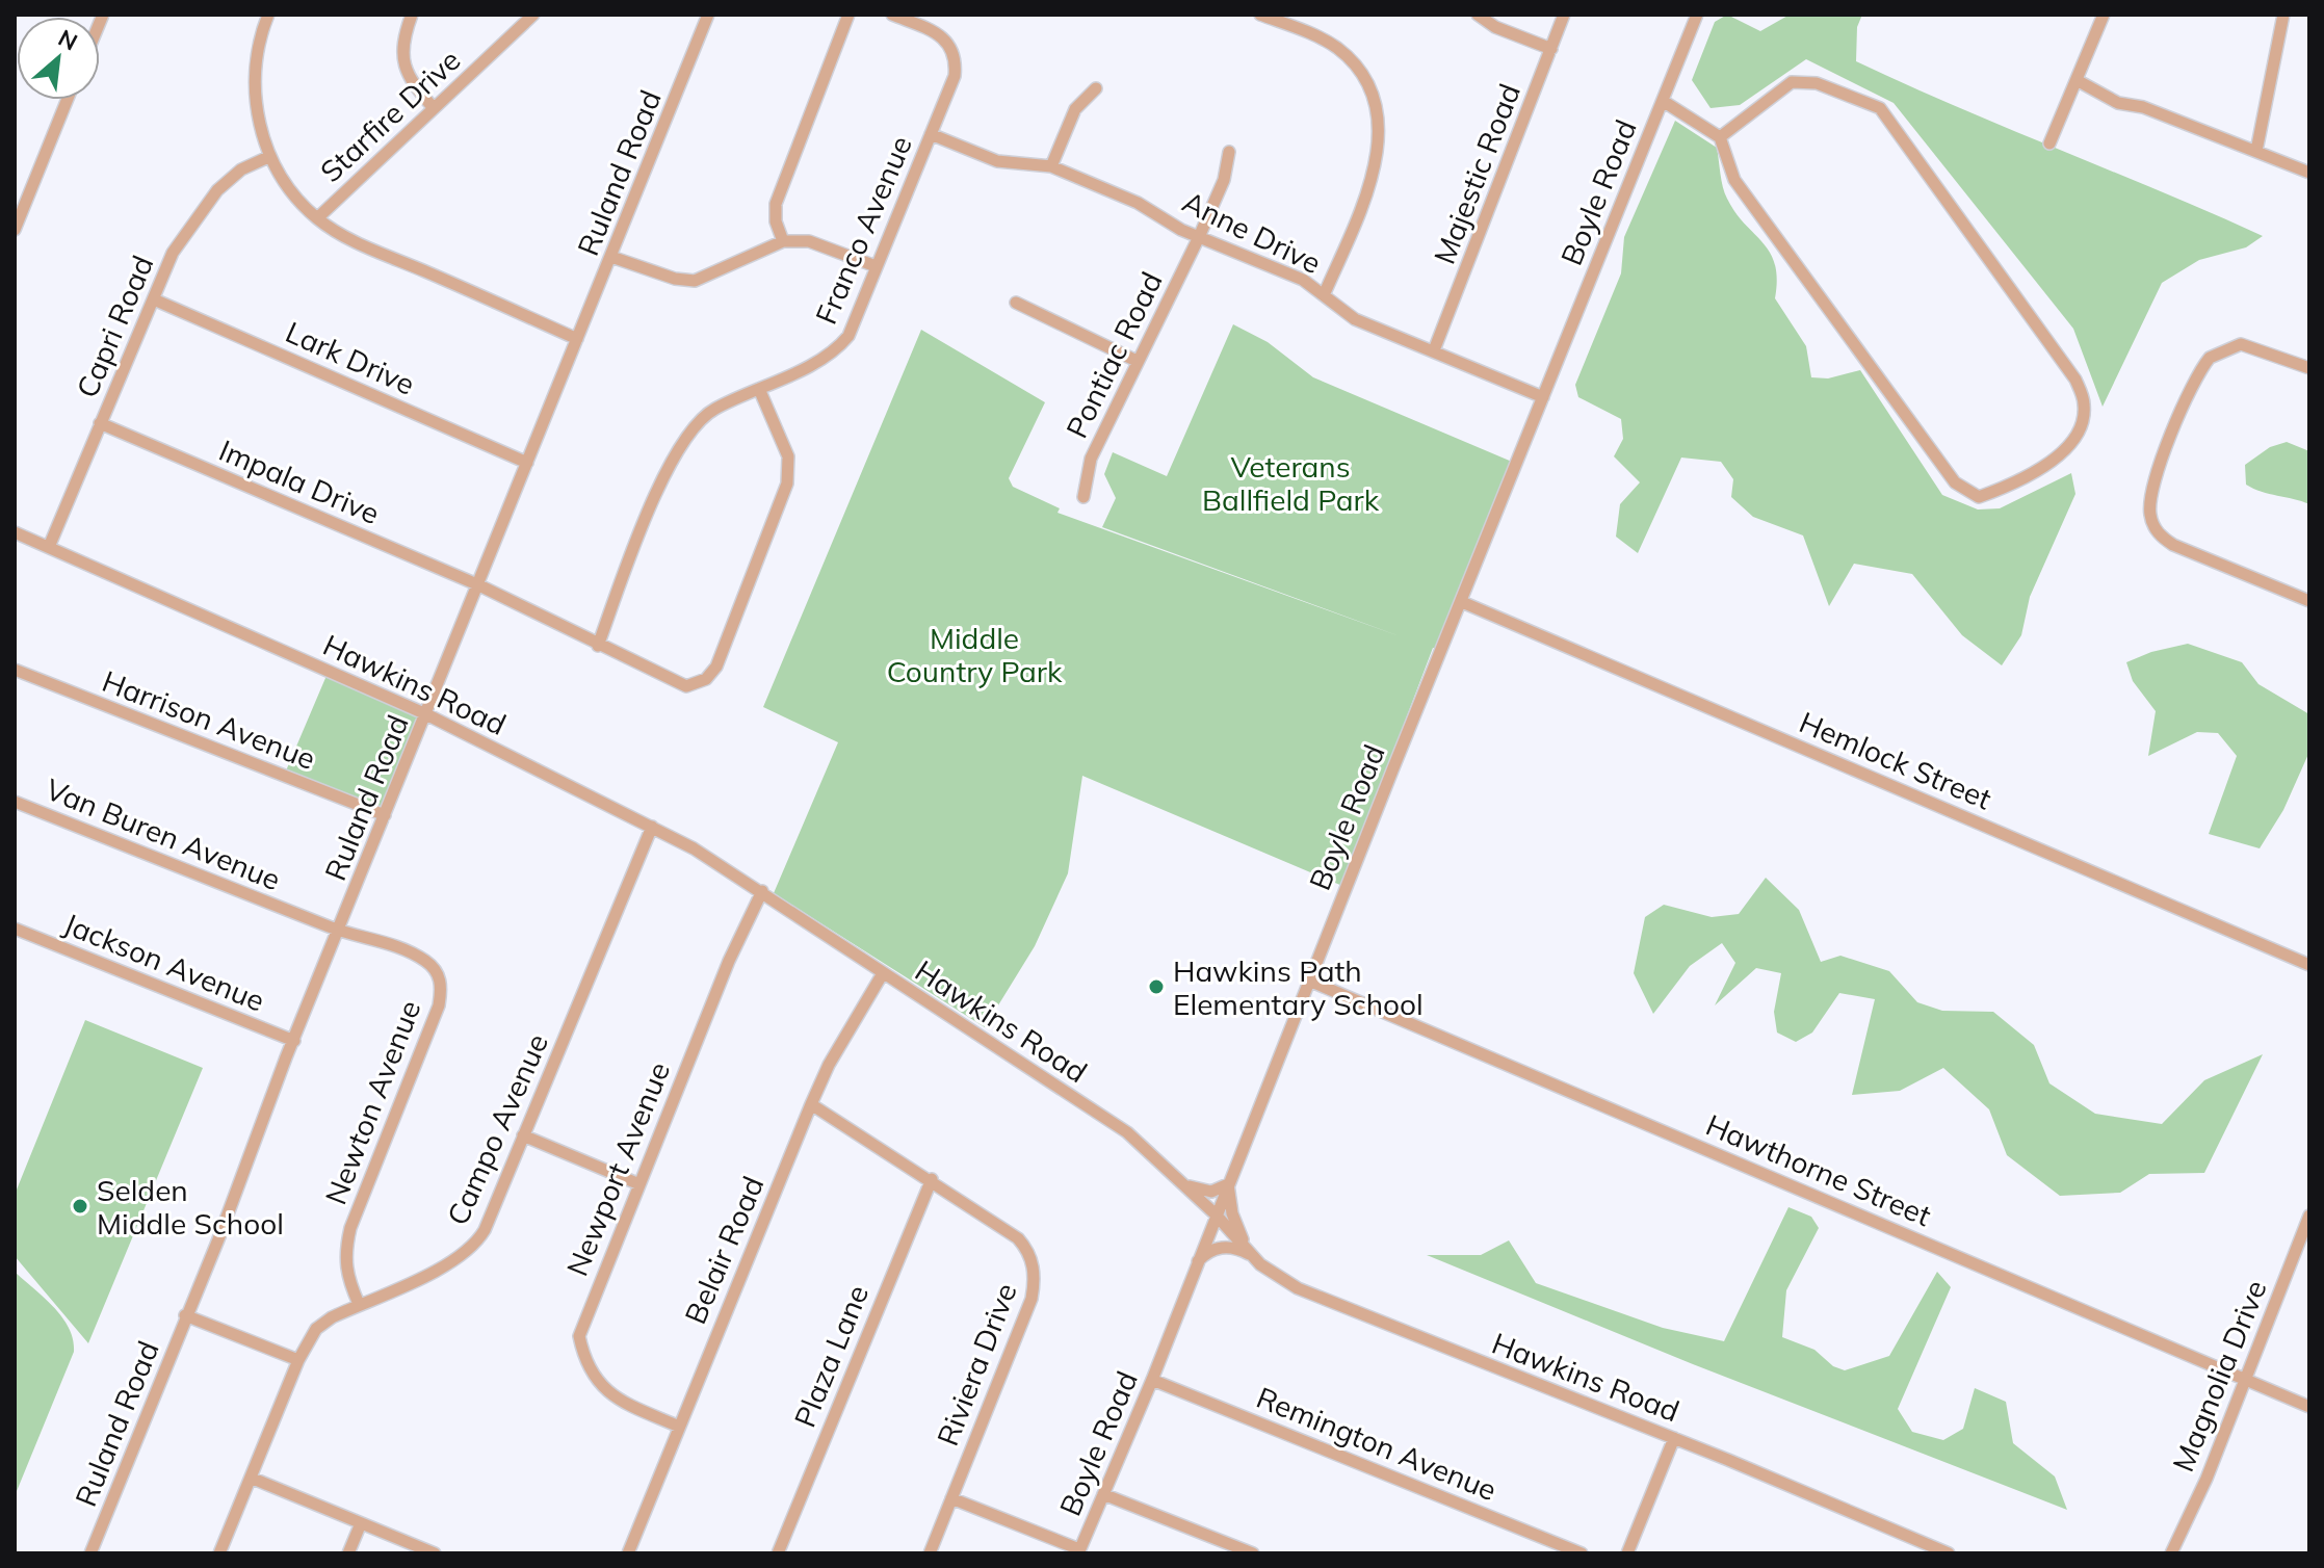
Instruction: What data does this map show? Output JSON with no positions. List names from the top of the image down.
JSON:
{
  "streets": {
    "street": [
      "Starfire Drive",
      "Ruland Road",
      "Majestic Road",
      "Boyle Road",
      "Franco Avenue",
      "Anne Drive",
      "Capri Road",
      "Pontiac Road",
      "Lark Drive",
      "Impala Drive",
      "Hawkins Road",
      "Harrison Avenue",
      "Hemlock Street",
      "Van Buren Avenue",
      "Jackson Avenue",
      "Newton Avenue",
      "Campo Avenue",
      "Newport Avenue",
      "Hawthorne Street",
      "Belair Road",
      "Plaza Lane",
      "Riviera Drive",
      "Magnolia Drive",
      "Remington Avenue"
    ]
  },
  "crossings": [
    ["Ruland Road", "Lark Drive"],
    ["Ruland Road", "Impala Drive"],
    ["Ruland Road", "Hawkins Road"],
    ["Ruland Road", "Harrison Avenue"],
    ["Ruland Road", "Van Buren Avenue"],
    ["Ruland Road", "Jackson Avenue"],
    ["Ruland Road", "Newton Avenue"],
    ["Majestic Road", "Anne Drive"],
    ["Boyle Road", "Anne Drive"],
    ["Boyle Road", "Hawkins Road"],
    ["Boyle Road", "Hemlock Street"],
    ["Boyle Road", "Hawthorne Street"],
    ["Boyle Road", "Remington Avenue"],
    ["Franco Avenue", "Anne Drive"],
    ["Franco Avenue", "Impala Drive"],
    ["Anne Drive", "Pontiac Road"],
    ["Capri Road", "Lark Drive"],
    ["Capri Road", "Impala Drive"],
    ["Capri Road", "Hawkins Road"],
    ["Hawkins Road", "Campo Avenue"],
    ["Hawkins Road", "Newport Avenue"],
    ["Hawkins Road", "Belair Road"],
    ["Van Buren Avenue", "Newton Avenue"],
    ["Newton Avenue", "Campo Avenue"],
    ["Newport Avenue", "Belair Road"],
    ["Hawthorne Street", "Magnolia Drive"],
    ["Belair Road", "Riviera Drive"],
    ["Plaza Lane", "Riviera Drive"]
  ],
  "parks": ["Veterans Ballfield Park", "Middle Country Park"],
  "places": ["Hawkins Path Elementary School", "Selden Middle School"],
  "north": "top right"
}
